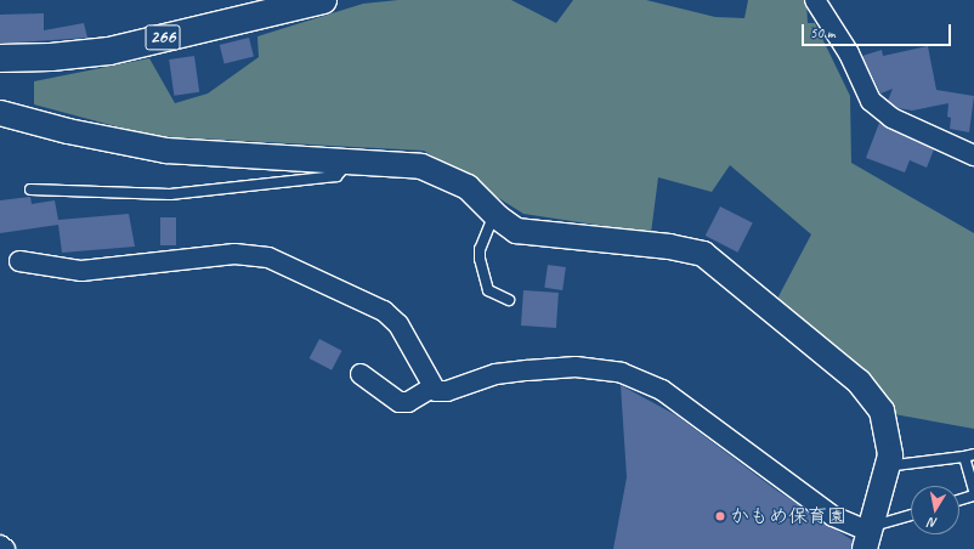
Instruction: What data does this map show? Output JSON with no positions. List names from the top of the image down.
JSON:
{
  "streets": {
    "highway": ["266"]
  },
  "places": ["かもめ保育園"],
  "scale_bar": "50 m",
  "north": "bottom"
}
